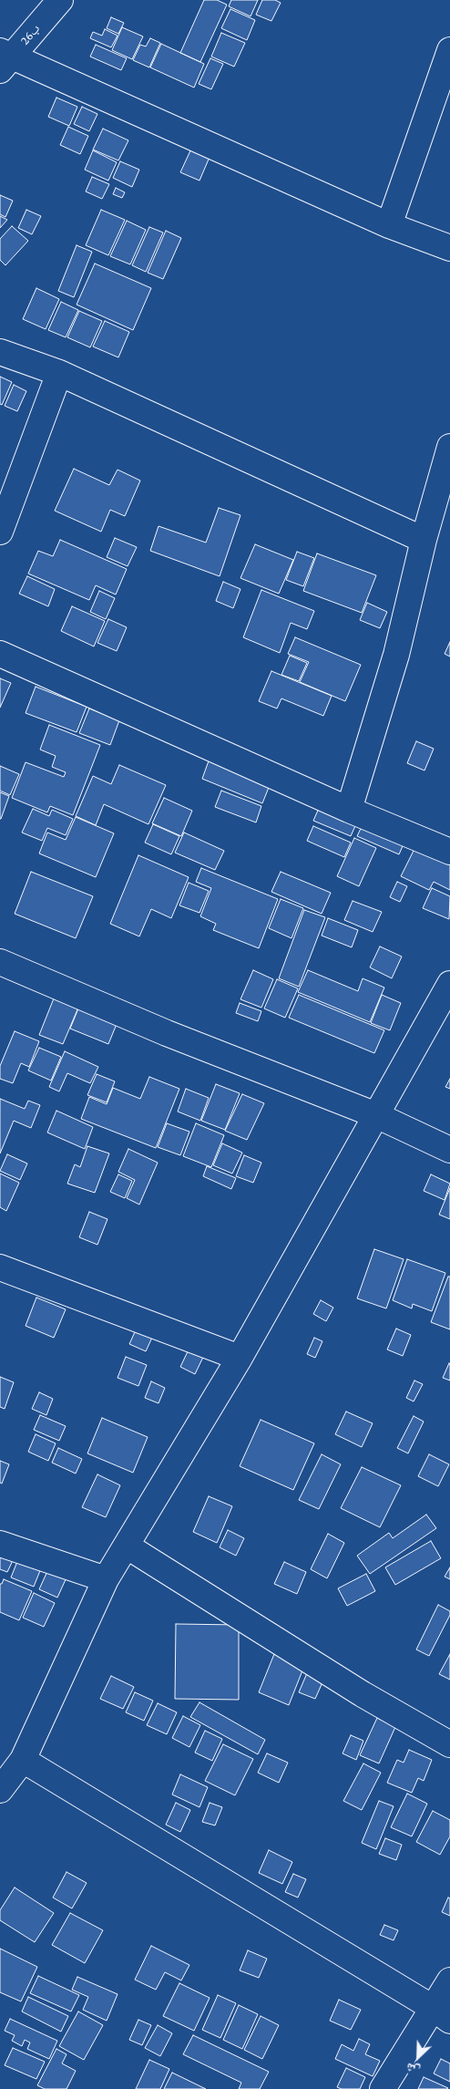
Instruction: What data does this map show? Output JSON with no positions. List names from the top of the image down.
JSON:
{
  "streets": {
    "main road": ["26ب"]
  },
  "north": "bottom left"
}
